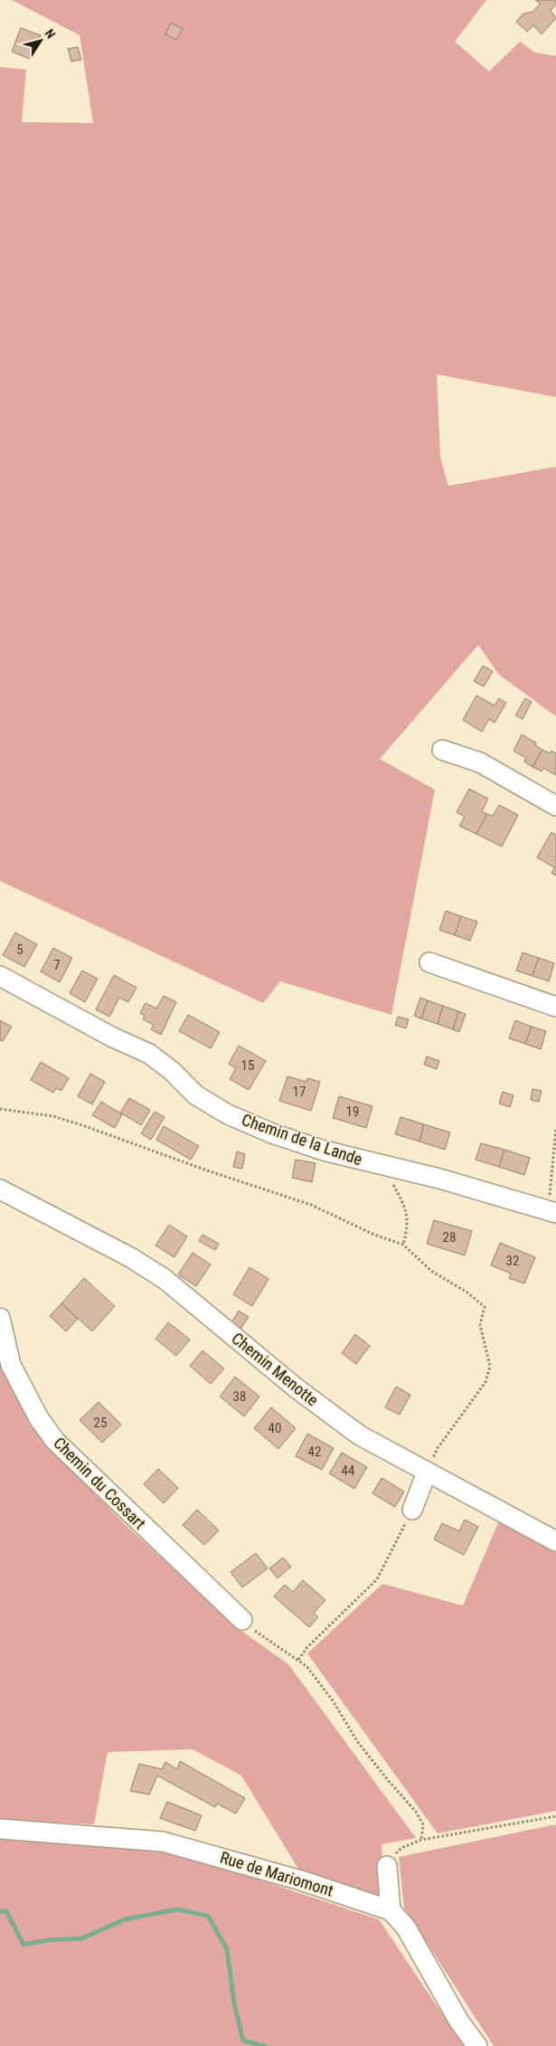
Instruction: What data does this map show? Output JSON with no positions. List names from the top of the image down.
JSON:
{
  "streets": {
    "street": [
      "Chemin de la Lande",
      "Chemin Menotte",
      "Chemin du Cossart",
      "Rue de Mariomont"
    ]
  },
  "house_numbers": [
    "5",
    "7",
    "15",
    "17",
    "19",
    "28",
    "32",
    "38",
    "25",
    "40",
    "42",
    "44"
  ],
  "north": "top right"
}
